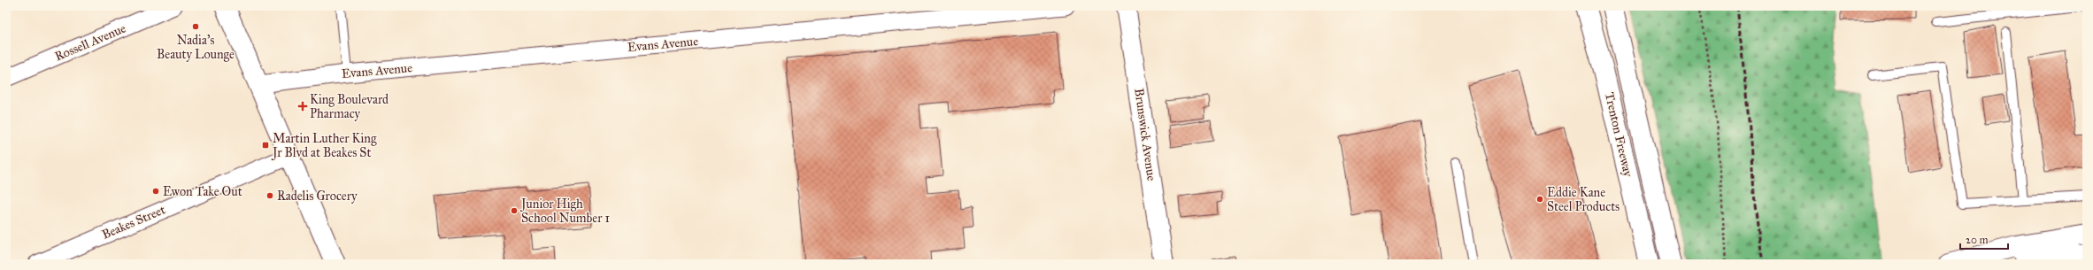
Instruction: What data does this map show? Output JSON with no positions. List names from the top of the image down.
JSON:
{
  "streets": {
    "main road": ["Brunswick Avenue", "Trenton Freeway"],
    "street": ["Rossell Avenue", "Evans Avenue", "Beakes Street"]
  },
  "places": {
    "other": [
      "Nadia's Beauty Lounge",
      "Ewon Take Out",
      "Radelis Grocery",
      "Eddie Kane Steel Products",
      "Junior High School Number 1"
    ],
    "health": ["King Boulevard Pharmacy"],
    "transit": ["Martin Luther King Jr Blvd at Beakes St"]
  },
  "scale_bar": "20 m"
}
